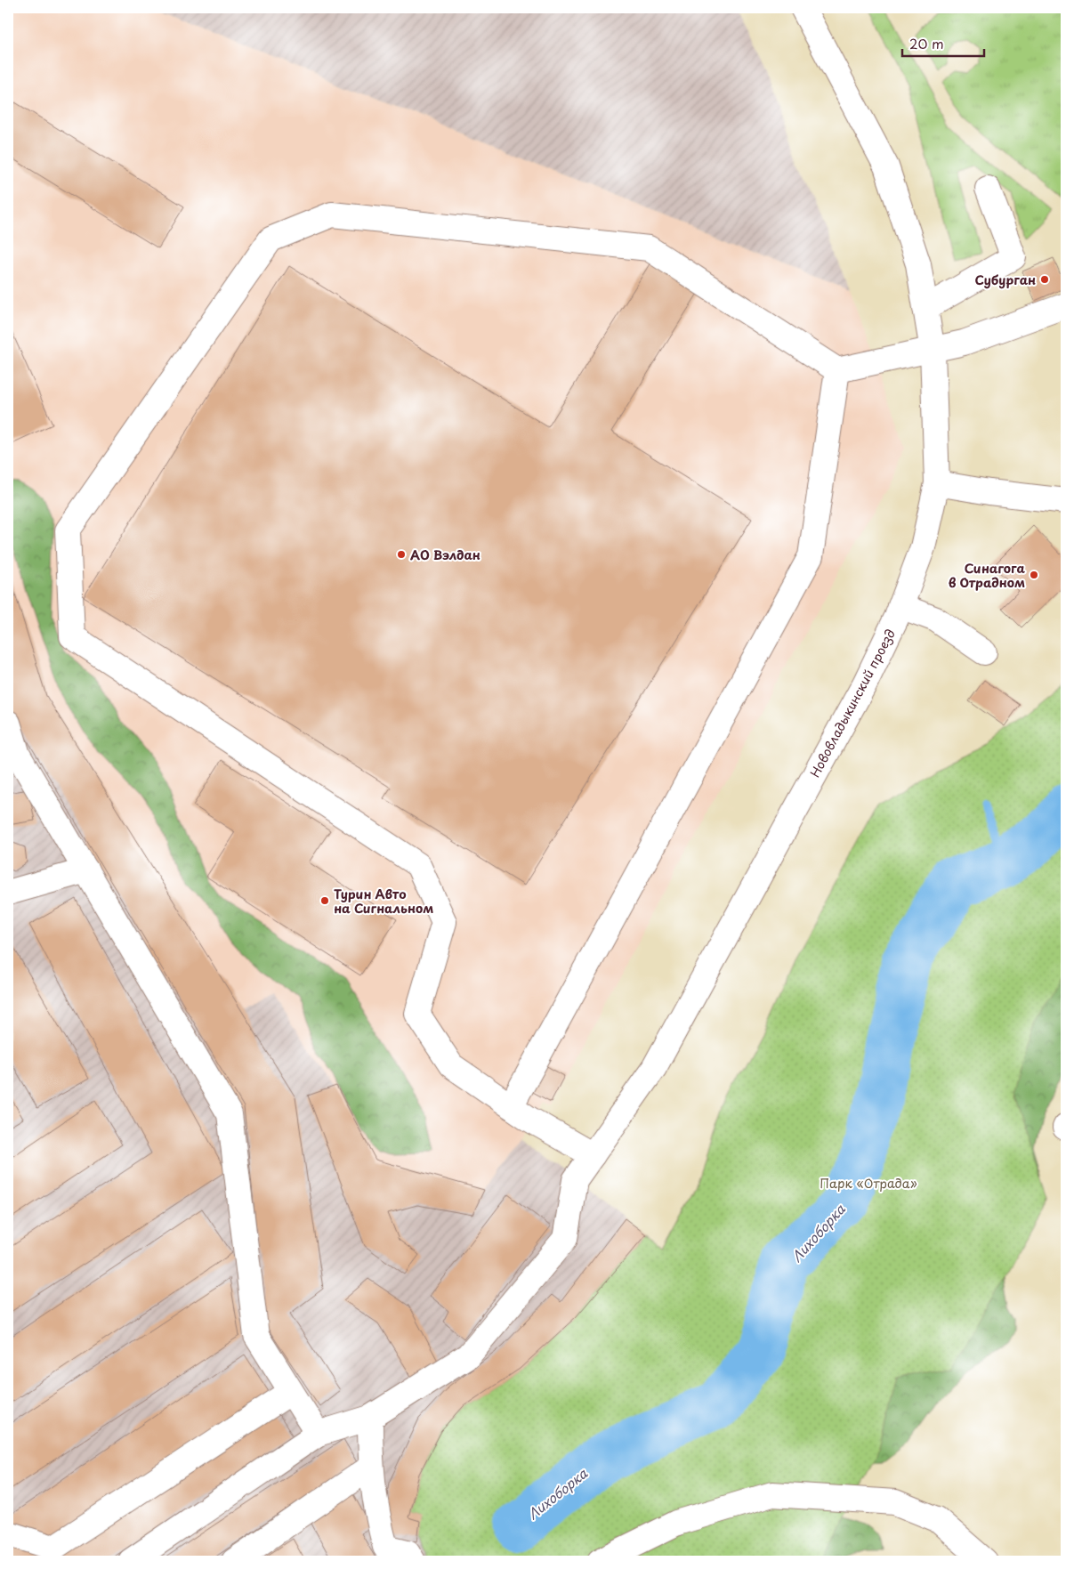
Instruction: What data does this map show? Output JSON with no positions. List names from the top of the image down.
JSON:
{
  "streets": {
    "street": ["Нововладыкинский проезд"]
  },
  "water": ["Лихоборка"],
  "parks": ["Парк «Отрада»"],
  "places": [
    "Субурган",
    "АО Вэлдан",
    "Синагога в Отрадном",
    "Турин Авто на Сигнальном"
  ],
  "scale_bar": "20 m"
}
